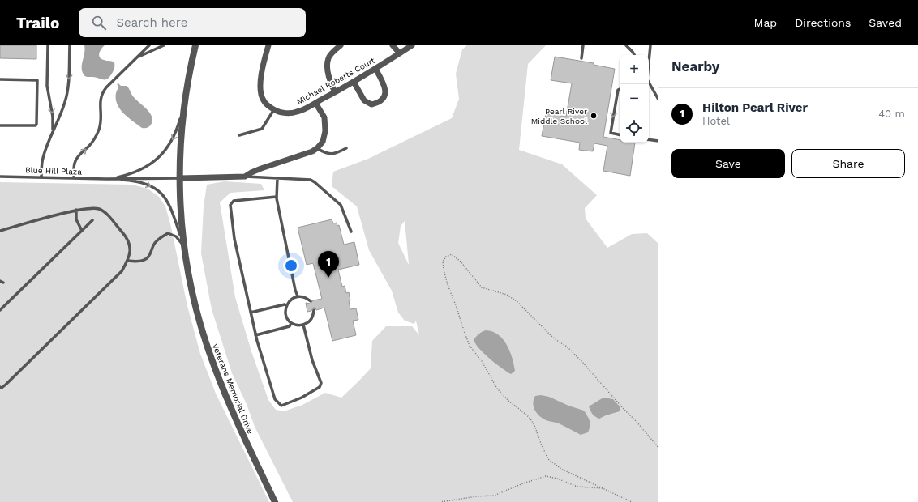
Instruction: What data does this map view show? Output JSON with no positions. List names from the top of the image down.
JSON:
{
  "streets": {
    "street": ["Michael Roberts Court", "Veterans Memorial Drive"],
    "lane": ["Blue Hill Plaza"]
  },
  "crossings": [
    ["Blue Hill Plaza", "Veterans Memorial Drive"]
  ],
  "places": ["Pearl River Middle School"],
  "page": {
    "header": "Trailo",
    "search": "Search here",
    "nav": ["Map", "Directions", "Saved"],
    "heading": "Nearby",
    "map_buttons": ["+", "−"],
    "list": [
      {
        "mark": "1",
        "name": "Hilton Pearl River",
        "note": "Hotel",
        "value": "40 m"
      }
    ],
    "buttons": ["Save", "Share"],
    "pins": "1"
  }
}
